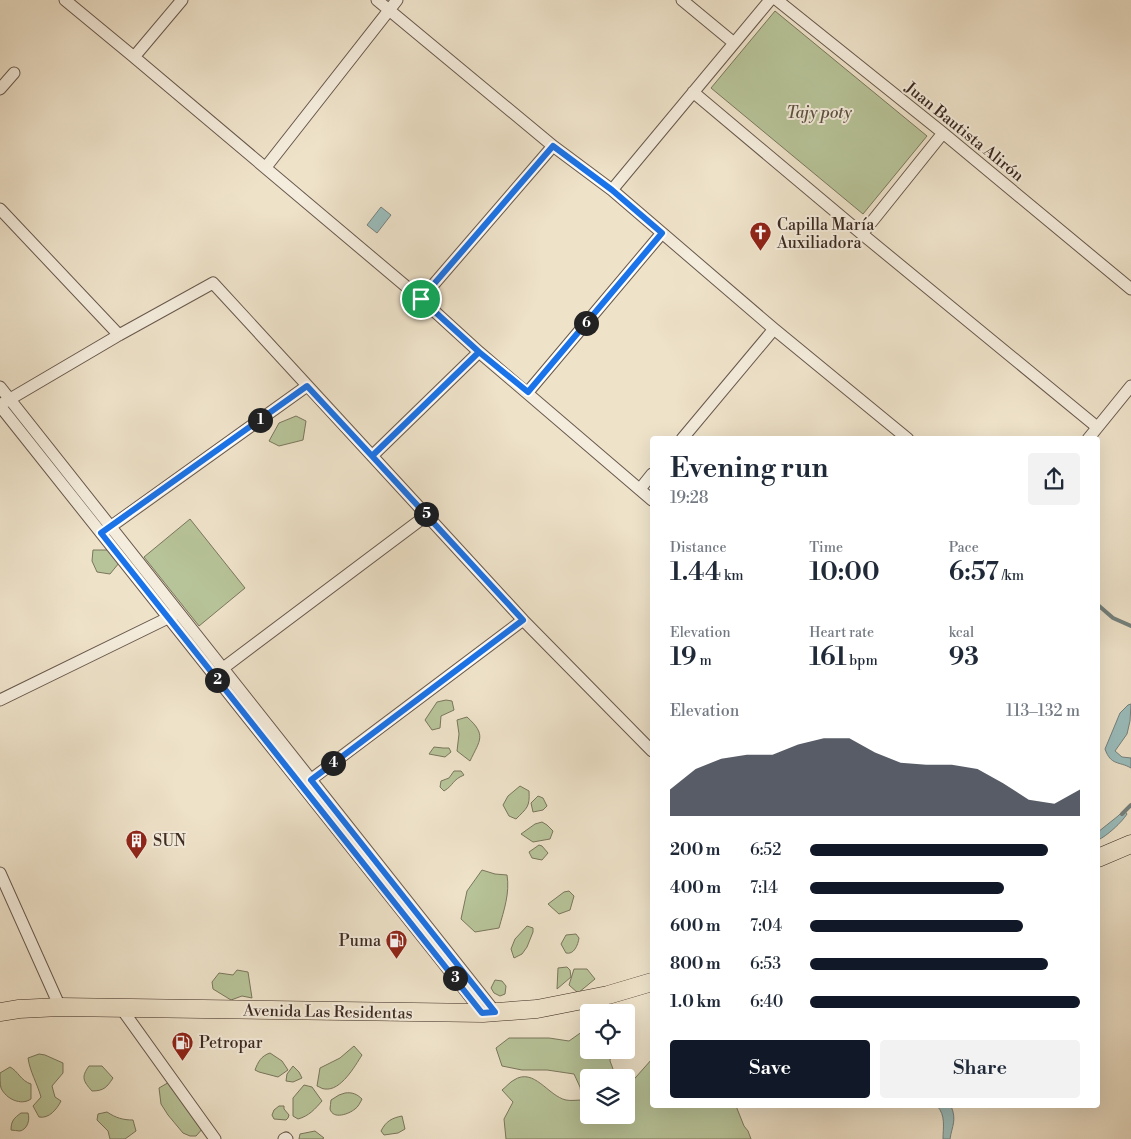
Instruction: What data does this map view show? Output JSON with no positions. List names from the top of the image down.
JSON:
{
  "streets": {
    "main road": ["Avenida Las Residentas"],
    "street": ["Juan Bautista Alirón"]
  },
  "parks": ["Tajy poty"],
  "places": {
    "church": ["Capilla María Auxiliadora"],
    "building": ["SUN"],
    "fuel station": ["Puma", "Petropar"]
  },
  "page": {
    "pins": [
      "6",
      "1",
      "5",
      "2",
      "4",
      "3"
    ],
    "heading": ["Evening run", "19:28"],
    "stats": [
      ["Distance", "1.44 km"],
      ["Time", "10:00"],
      ["Pace", "6:57 /km"],
      ["Elevation", "19 m"],
      ["Heart rate", "161 bpm"],
      ["kcal", "93"]
    ],
    "chart": ["Elevation", "113–132 m"],
    "list": [
      {
        "name": "200 m",
        "note": "6:52"
      },
      {
        "name": "400 m",
        "note": "7:14"
      },
      {
        "name": "600 m",
        "note": "7:04"
      },
      {
        "name": "800 m",
        "note": "6:53"
      },
      {
        "name": "1.0 km",
        "note": "6:40"
      }
    ],
    "buttons": ["Save", "Share"]
  }
}
